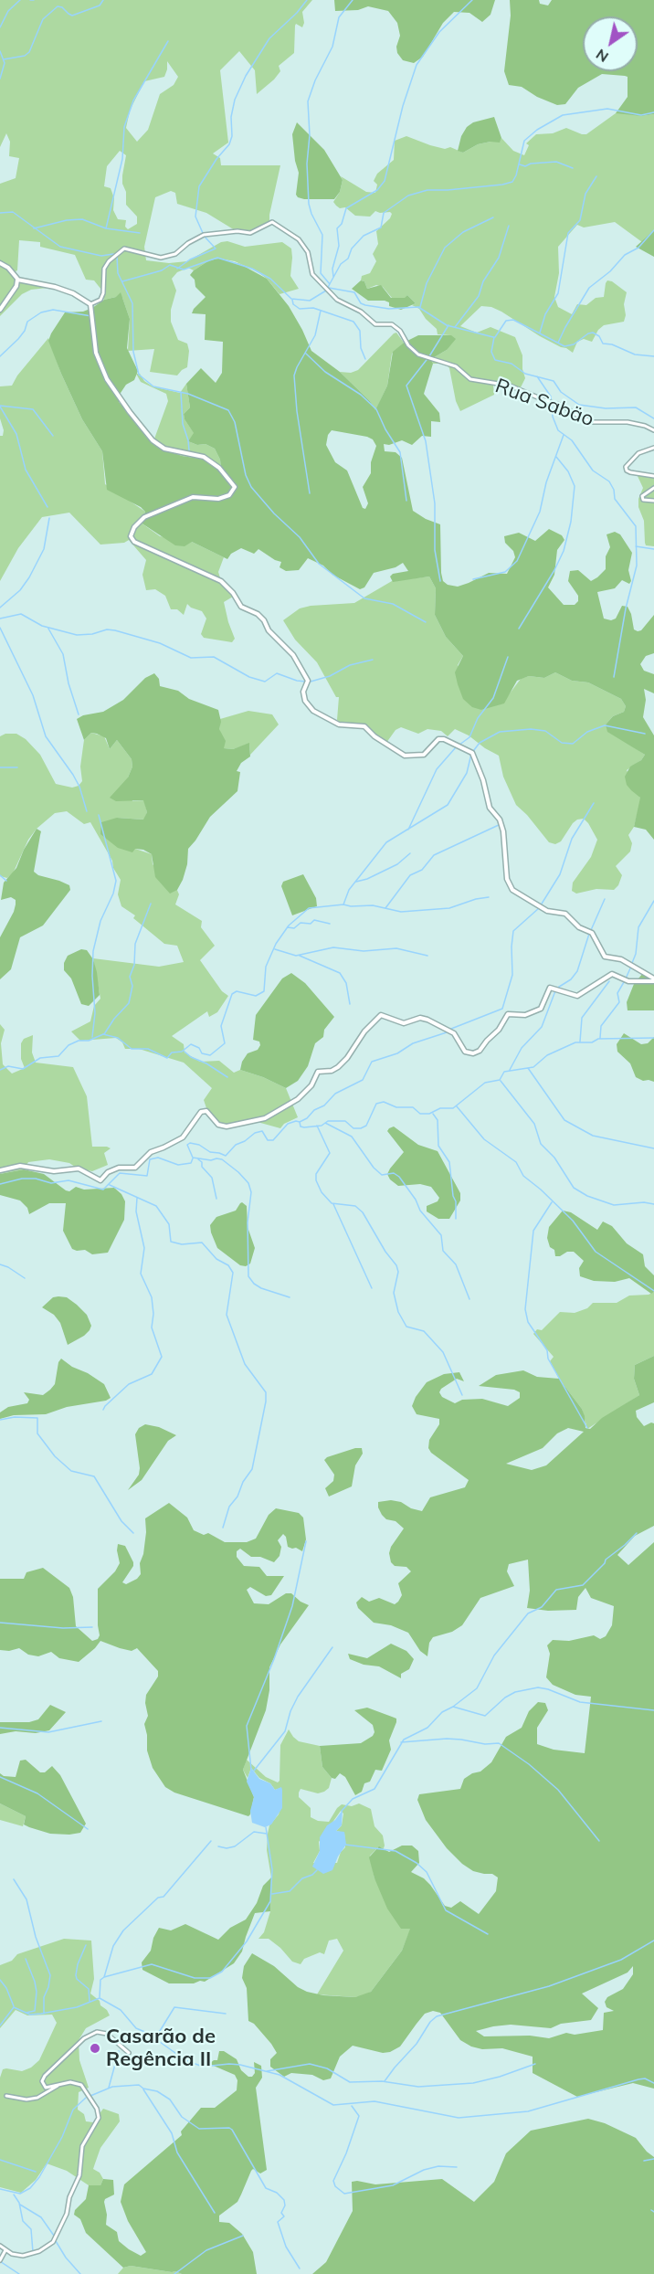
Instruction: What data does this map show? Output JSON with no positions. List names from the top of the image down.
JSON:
{
  "streets": {
    "street": ["Rua Sabäo"]
  },
  "places": ["Casarão de Regência II"],
  "north": "bottom left"
}
